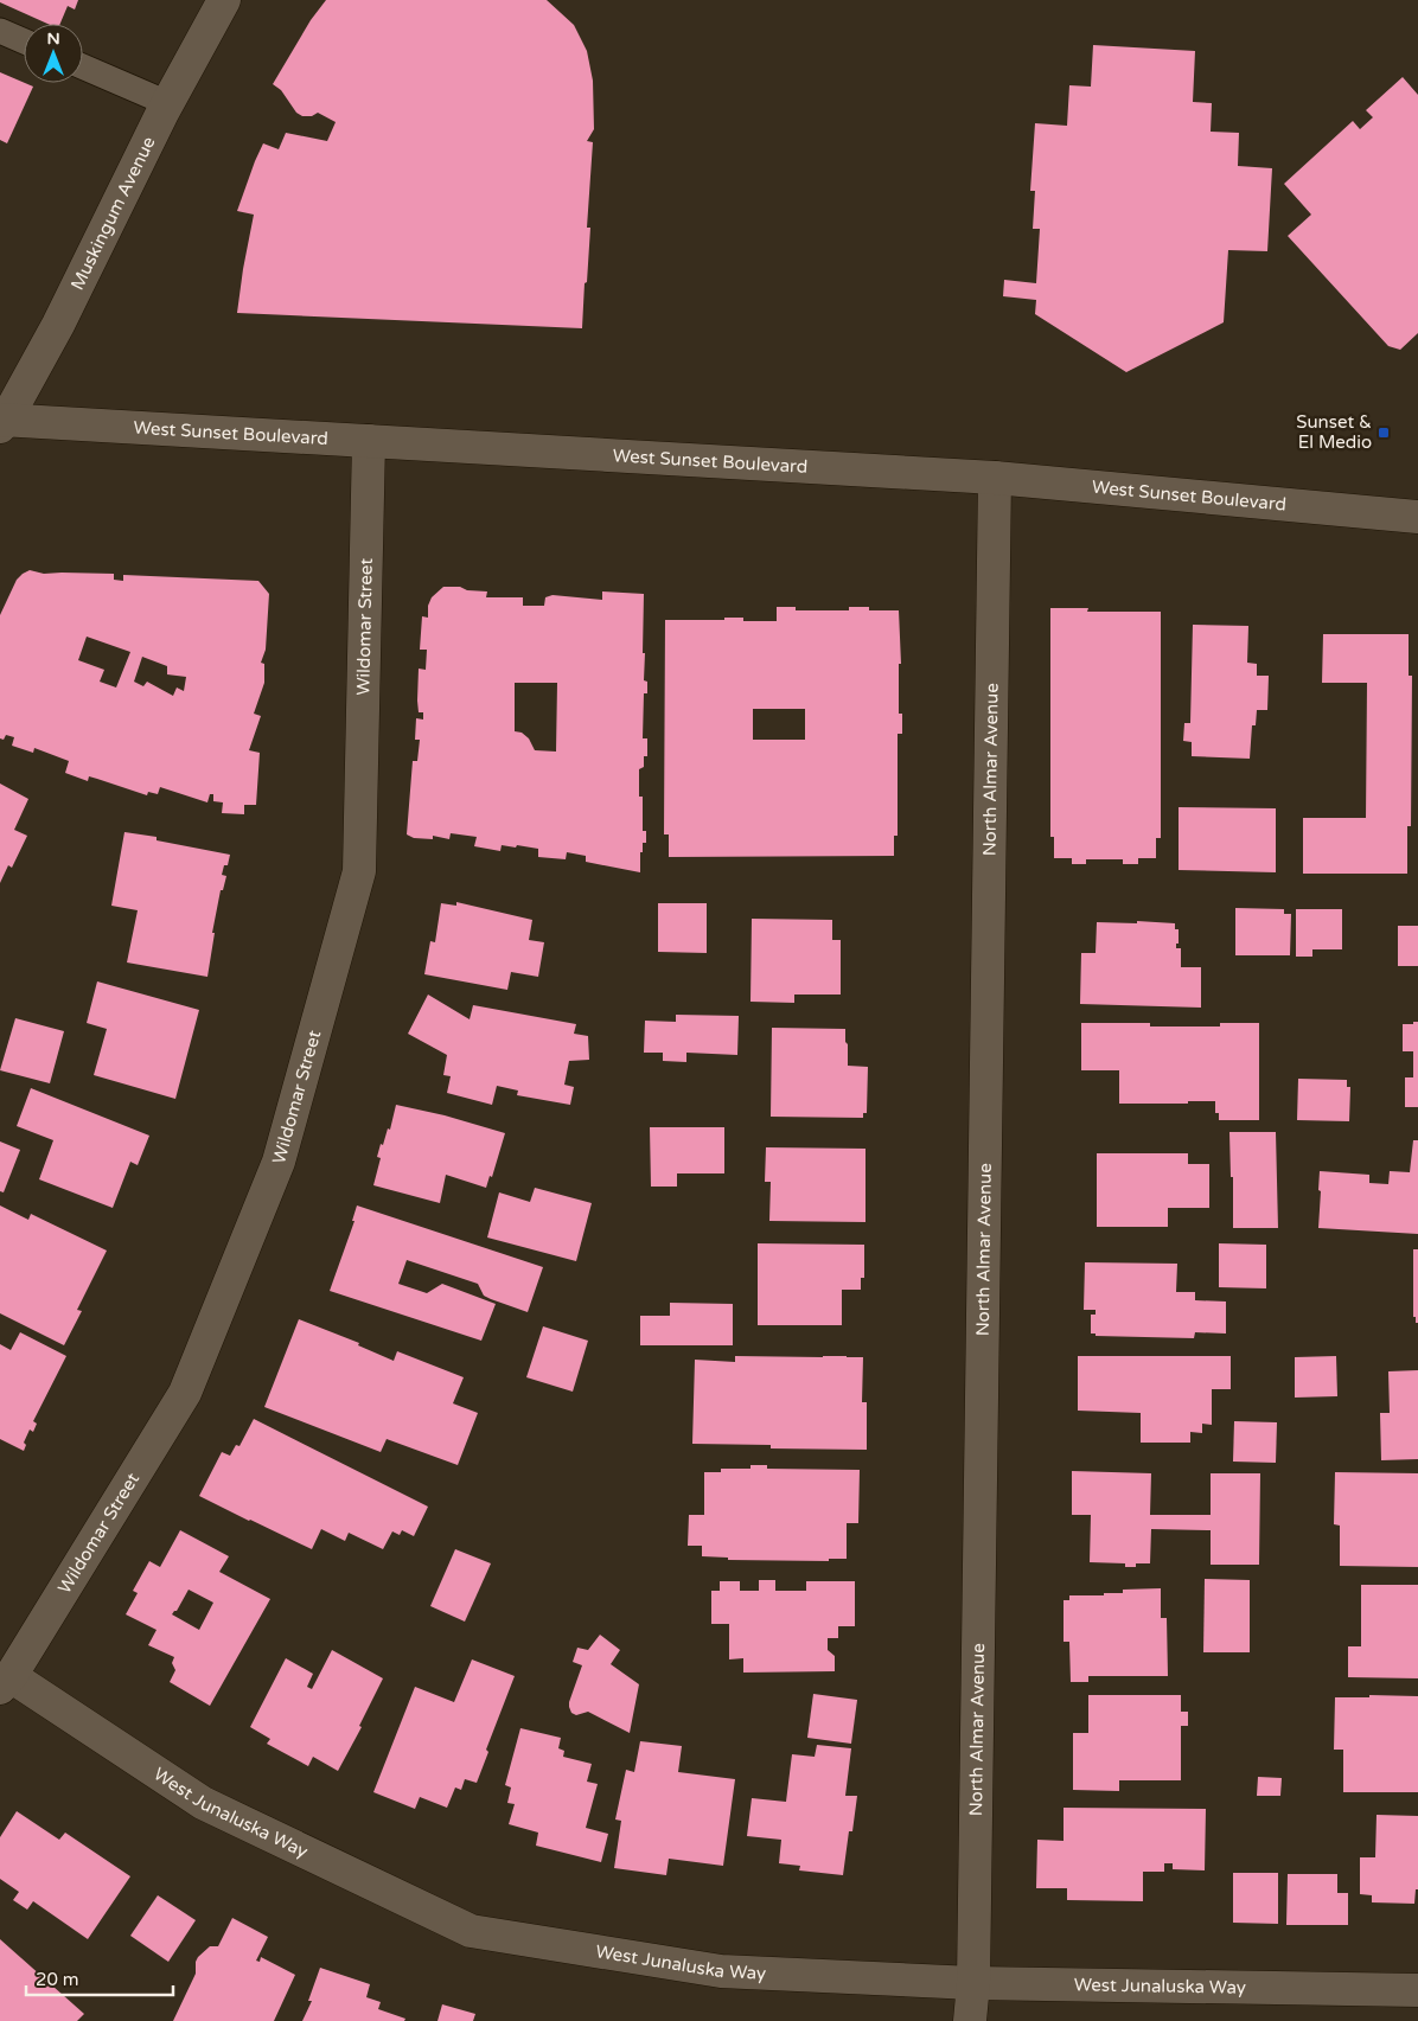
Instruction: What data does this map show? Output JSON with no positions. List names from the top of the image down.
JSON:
{
  "streets": {
    "street": [
      "Muskingum Avenue",
      "West Sunset Boulevard",
      "Wildomar Street",
      "North Almar Avenue",
      "West Junaluska Way"
    ]
  },
  "crossings": [
    ["Muskingum Avenue", "West Sunset Boulevard"],
    ["West Sunset Boulevard", "Wildomar Street"],
    ["West Sunset Boulevard", "North Almar Avenue"],
    ["Wildomar Street", "West Junaluska Way"],
    ["North Almar Avenue", "West Junaluska Way"]
  ],
  "places": {
    "transit": ["Sunset & El Medio"]
  },
  "scale_bar": "20 m",
  "north": "top"
}
